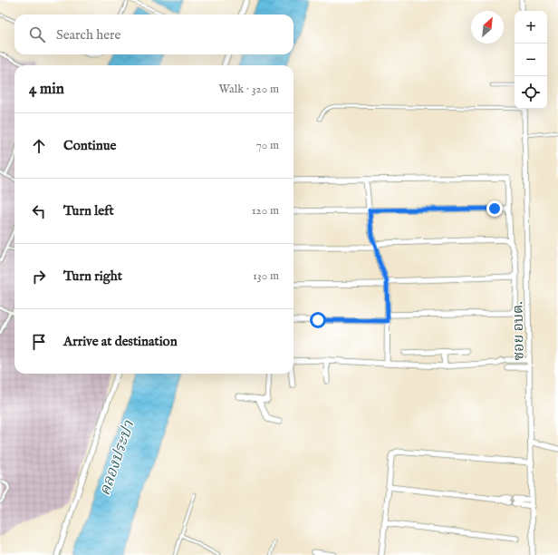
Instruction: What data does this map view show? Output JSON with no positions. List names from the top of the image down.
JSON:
{
  "streets": {
    "street": ["ซอย อบต."]
  },
  "water": ["คลองประปา"],
  "north": "top right",
  "page": {
    "map_buttons": ["+", "−"],
    "search": "Search here",
    "heading": ["4 min", "Walk · 320 m"],
    "list": [
      ["Continue", "70 m"],
      ["Turn left", "120 m"],
      ["Turn right", "130 m"],
      "Arrive at destination"
    ]
  }
}
